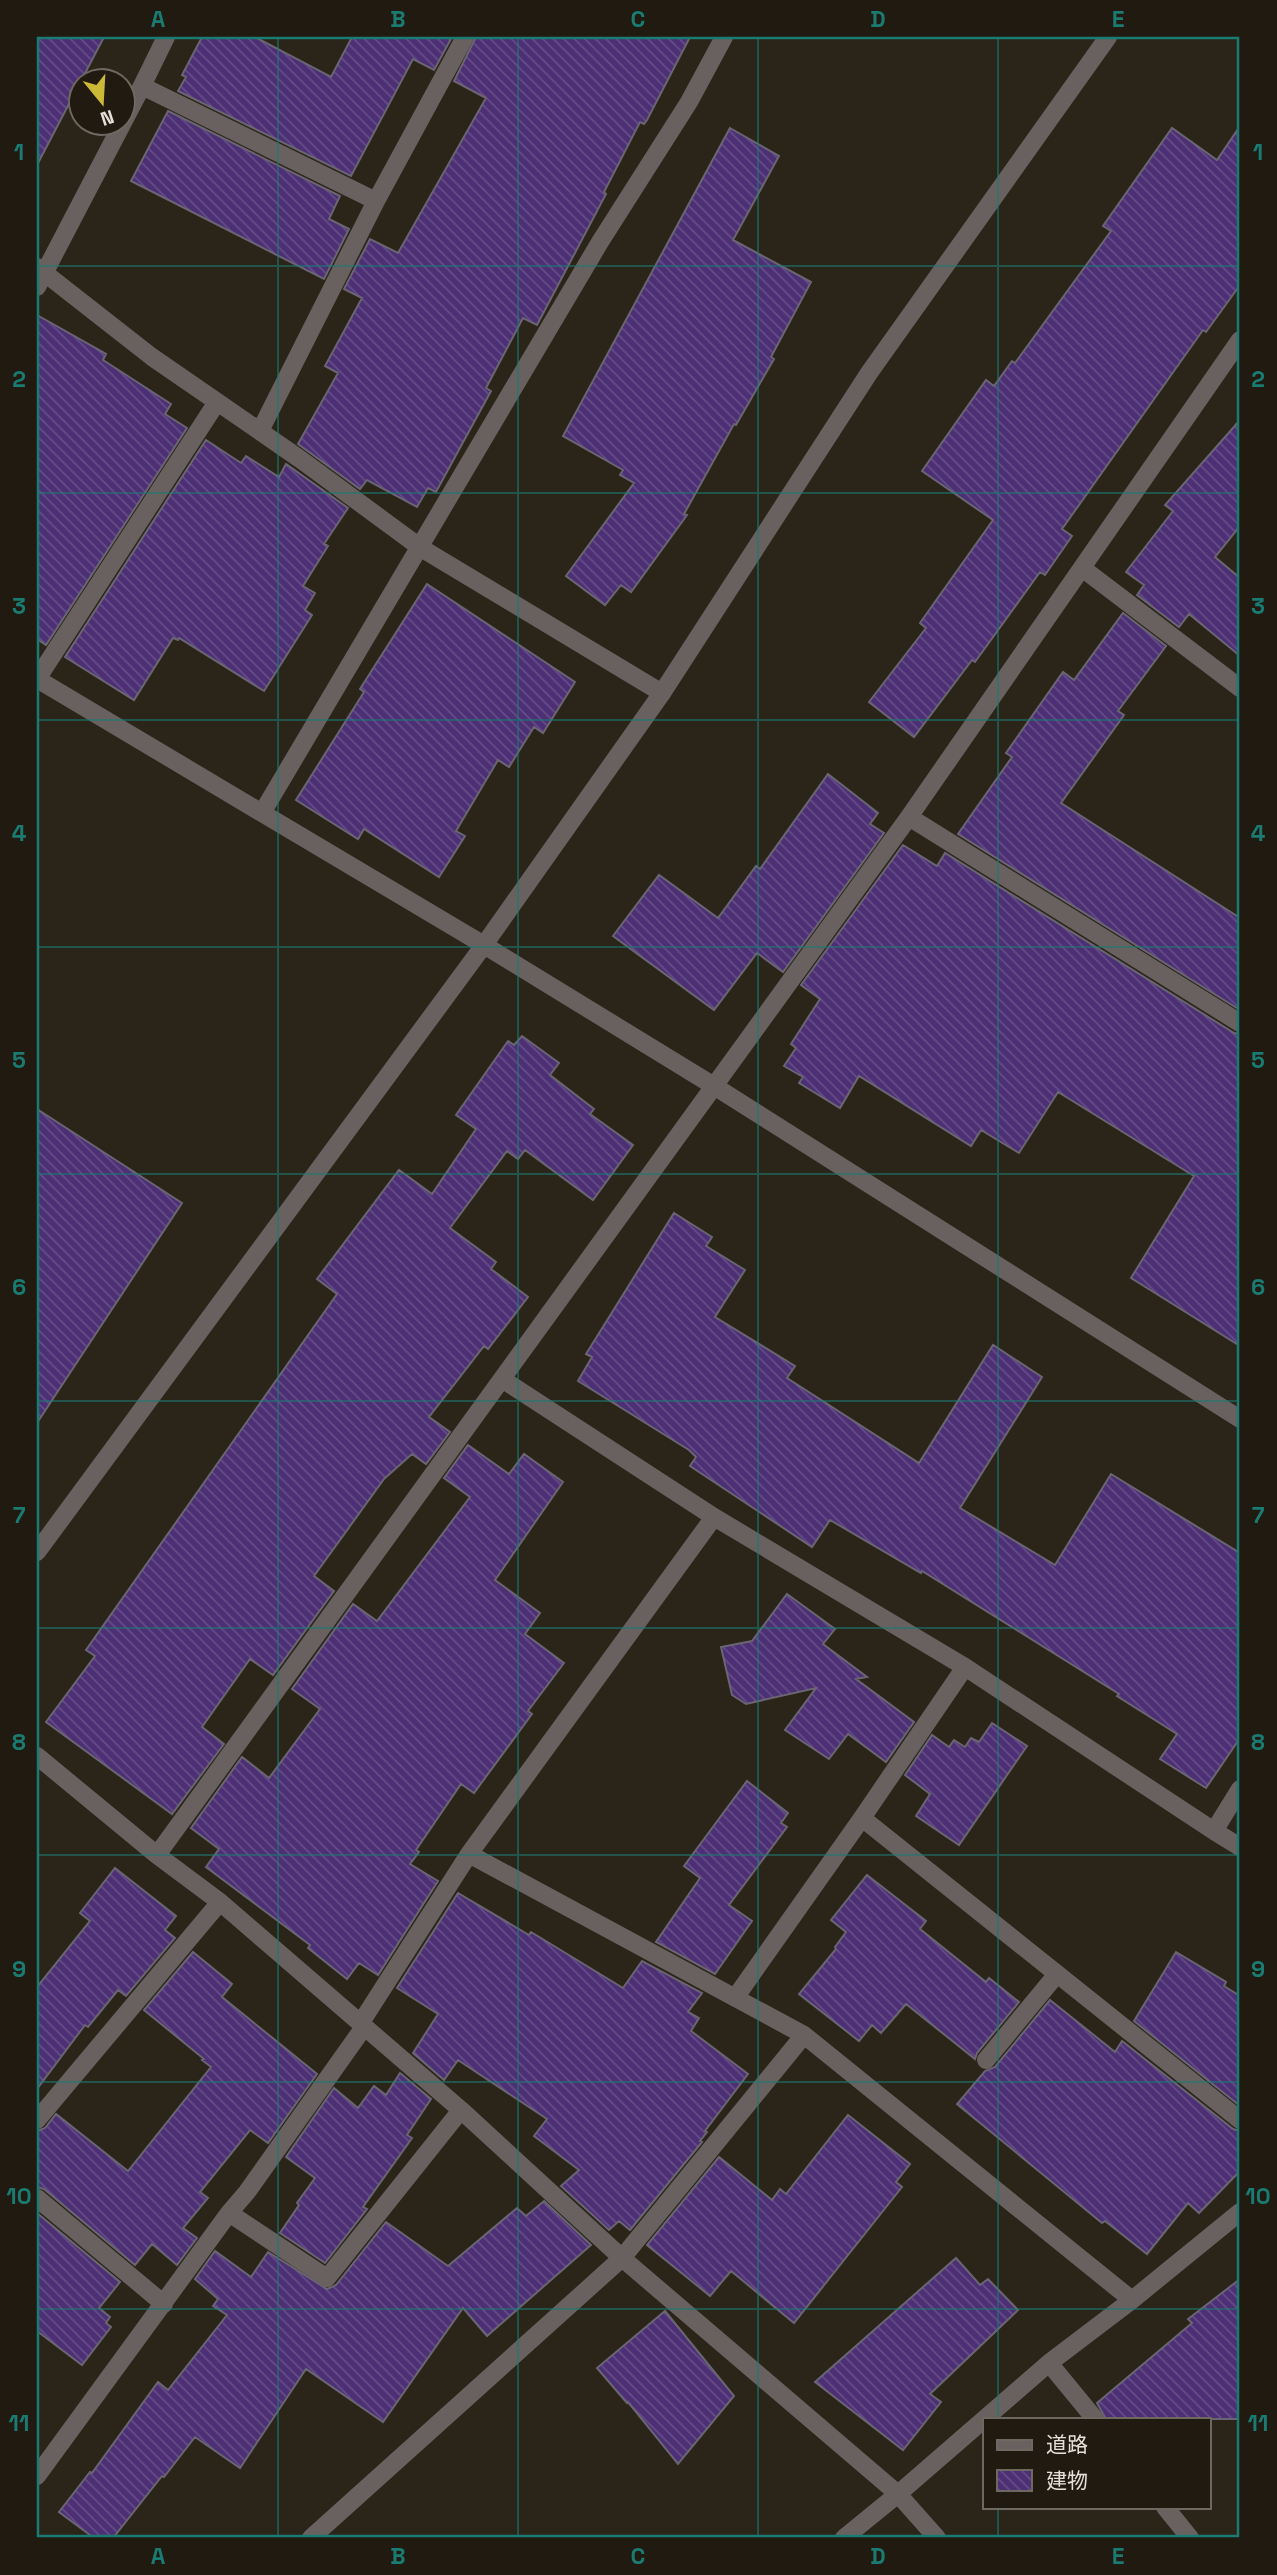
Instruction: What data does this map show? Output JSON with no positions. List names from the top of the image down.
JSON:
{
  "legend": ["道路", "建物"],
  "north": "bottom",
  "grid": {
    "columns": [
      "A",
      "B",
      "C",
      "D",
      "E"
    ],
    "rows": [
      "1",
      "2",
      "3",
      "4",
      "5",
      "6",
      "7",
      "8",
      "9",
      "10",
      "11"
    ]
  }
}
